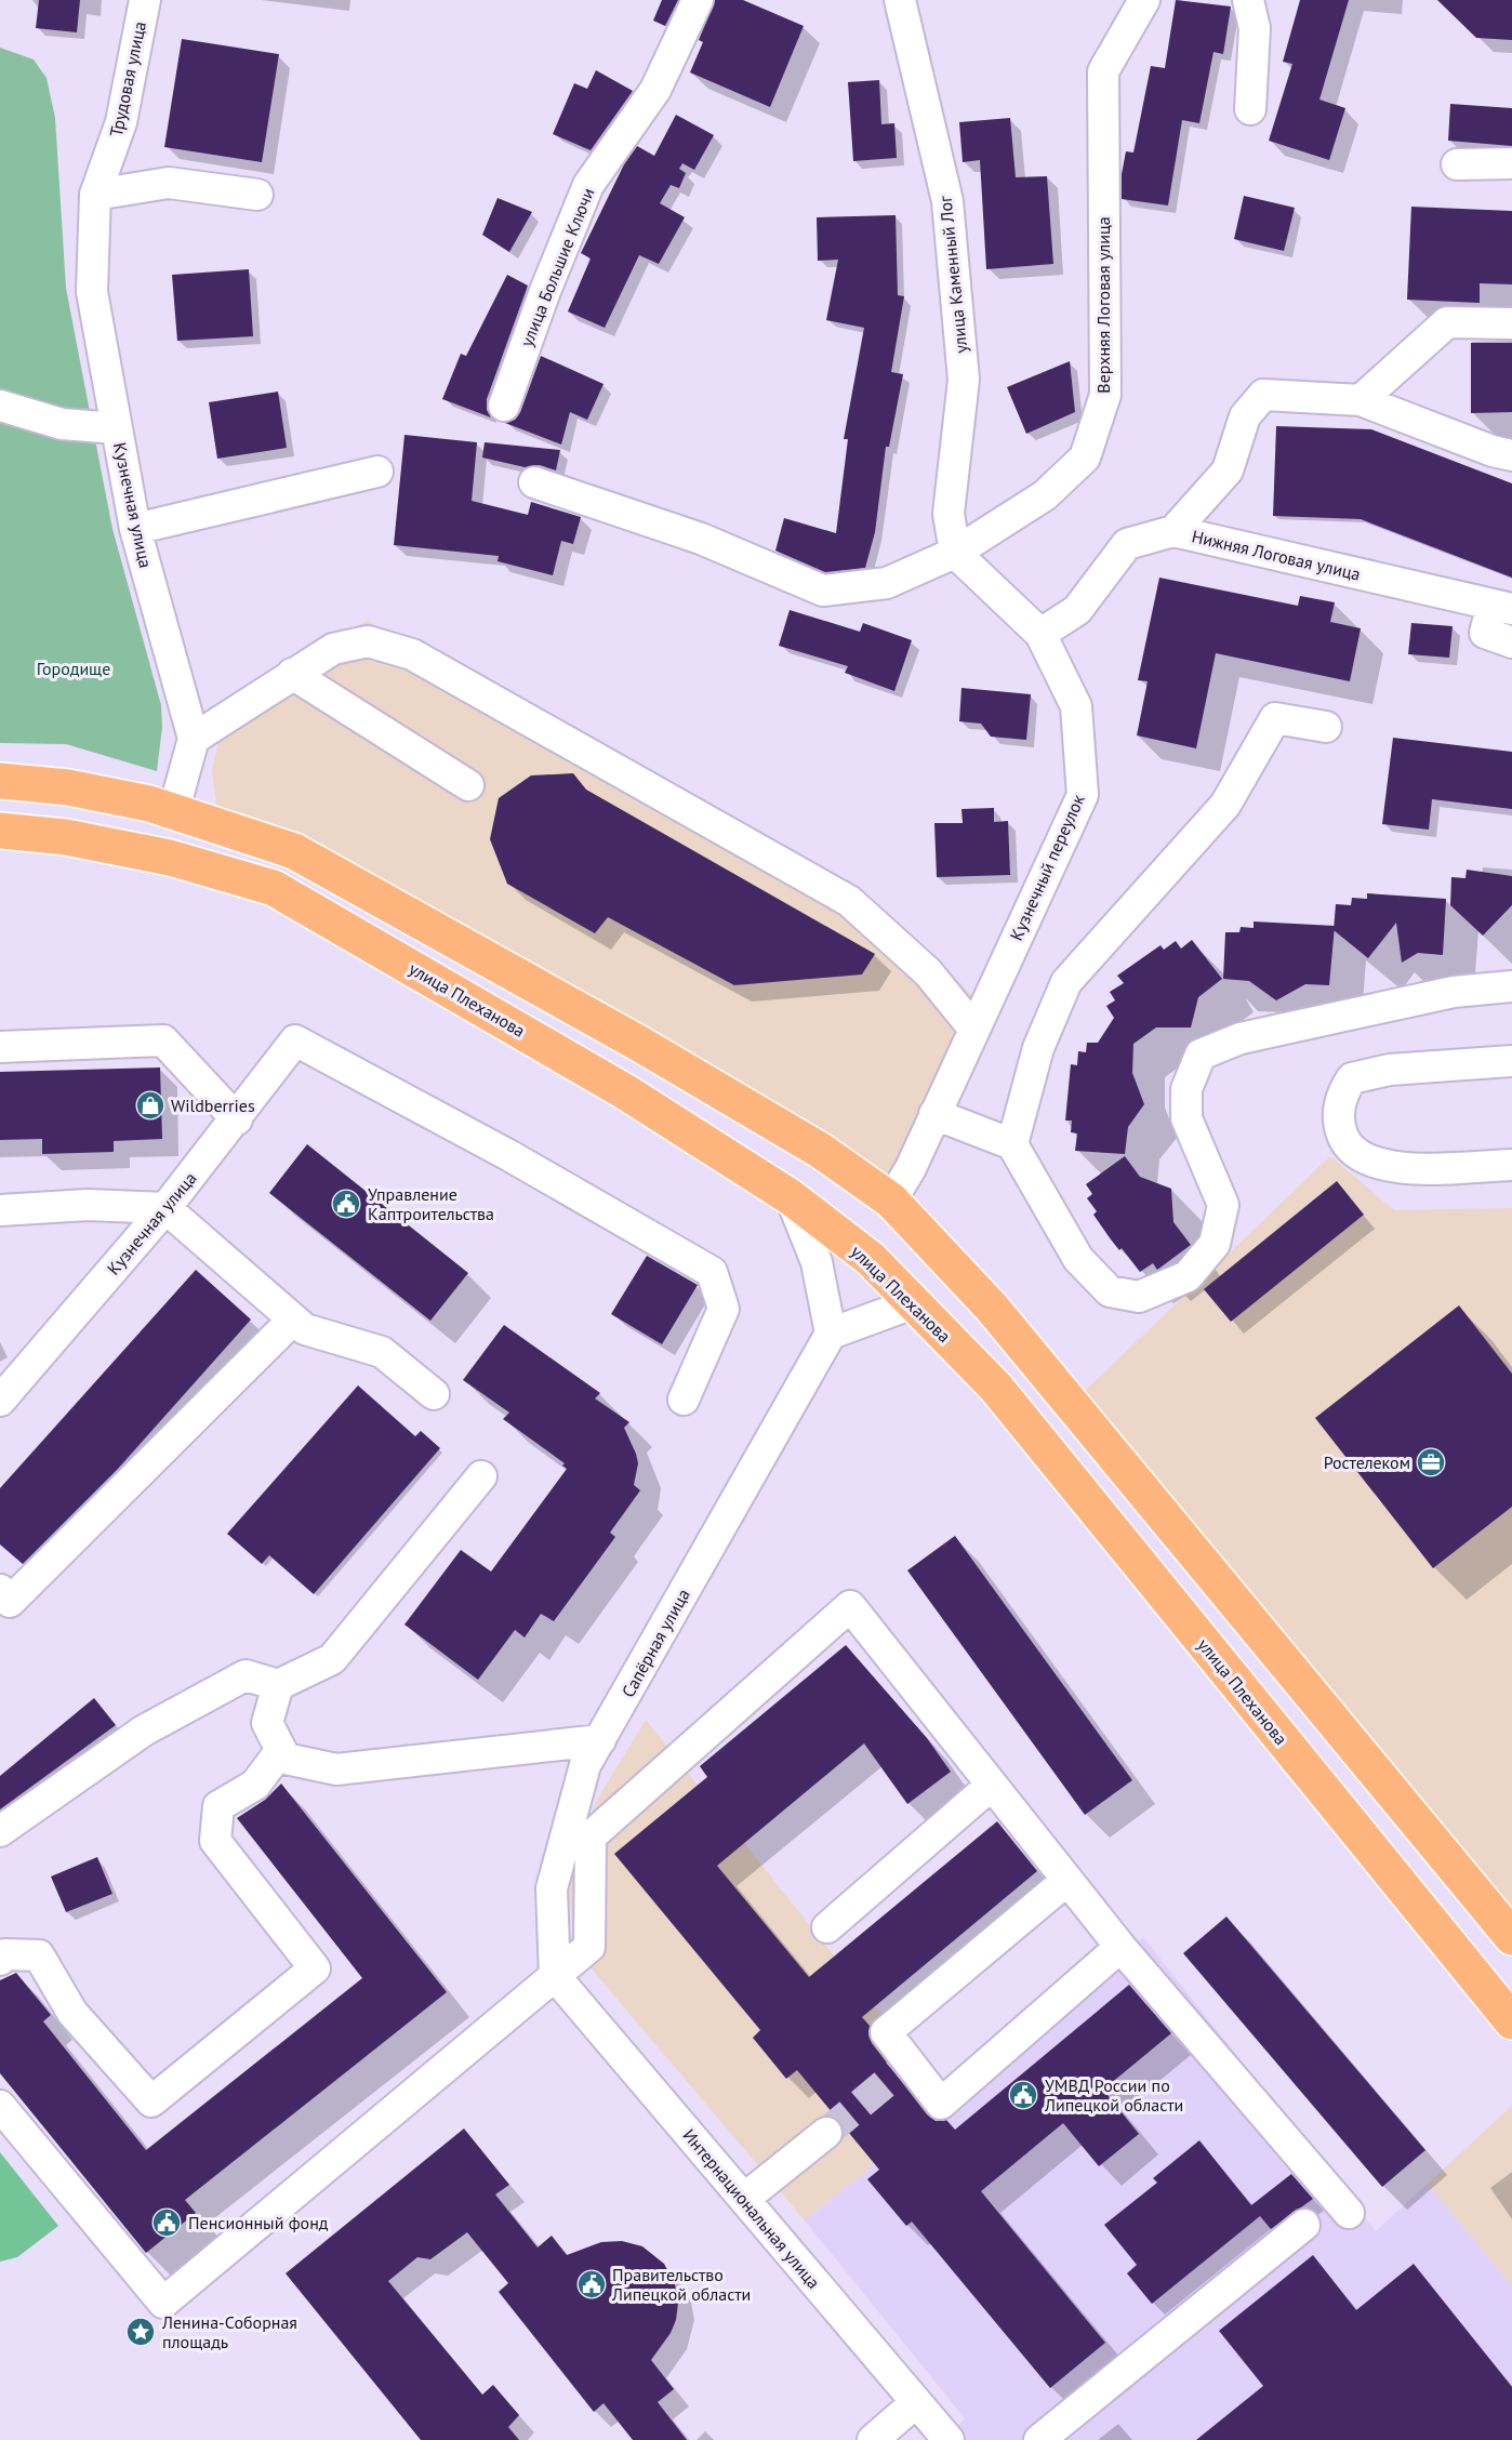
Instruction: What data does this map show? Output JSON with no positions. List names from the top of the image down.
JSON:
{
  "streets": {
    "main road": ["улица Плеханова"],
    "street": [
      "Трудовая улица",
      "улица Большие Ключи",
      "улица Каменный Лог",
      "Верхняя Логовая улица",
      "Кузнечная улица",
      "Нижняя Логовая улица",
      "Кузнечный переулок",
      "Сапёрная улица",
      "Интернациональная улица"
    ]
  },
  "crossings": [
    ["Трудовая улица", "Кузнечная улица"],
    ["улица Каменный Лог", "Верхняя Логовая улица"],
    ["улица Каменный Лог", "Кузнечный переулок"],
    ["Верхняя Логовая улица", "Кузнечный переулок"],
    ["Нижняя Логовая улица", "Кузнечный переулок"],
    ["Сапёрная улица", "Интернациональная улица"]
  ],
  "parks": ["Городище"],
  "places": {
    "shop": ["Wildberries"],
    "public building": [
      "Управление Каптроительства",
      "УМВД России по Липецкой области",
      "Пенсионный фонд",
      "Правительство Липецкой области"
    ],
    "office": ["Ростелеком"],
    "place": ["Ленина-Соборная площадь"]
  }
}
